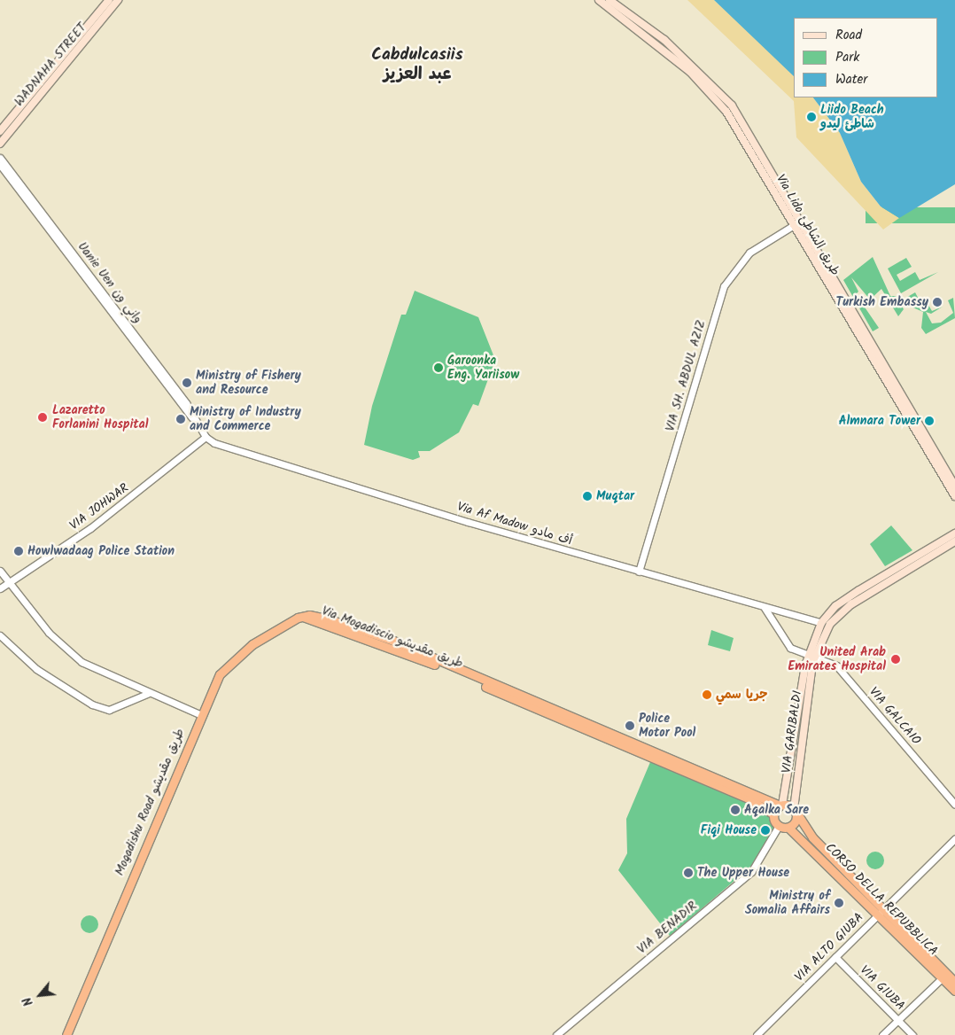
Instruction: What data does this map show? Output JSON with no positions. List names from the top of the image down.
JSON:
{
  "streets": {
    "highway": ["Via Mogadiscio طريق مقديشو", "Mogadishu Road طريق مقديشو", "CORSO DELLA REPUBBLICA"],
    "main road": ["WADNAHA STREET", "Via Lido طريق الشاطئ", "VIA GARIBALDI"],
    "street": [
      "Uanie Uen واني ون",
      "VIA SH. ABDUL AZIZ",
      "VIA JOHWAR",
      "Via Af Madow أف مادو",
      "VIA GALCAIO",
      "VIA BENADIR",
      "VIA ALTO GIUBA",
      "VIA GIUBA"
    ]
  },
  "crossings": [
    ["Via Lido طريق الشاطئ", "VIA SH. ABDUL AZIZ"],
    ["Uanie Uen واني ون", "VIA JOHWAR"],
    ["Uanie Uen واني ون", "Via Af Madow أف مادو"],
    ["VIA SH. ABDUL AZIZ", "Via Af Madow أف مادو"],
    ["VIA JOHWAR", "Via Af Madow أف مادو"],
    ["Via Af Madow أف مادو", "VIA GALCAIO"],
    ["Via Mogadiscio طريق مقديشو", "VIA GARIBALDI"],
    ["Via Mogadiscio طريق مقديشو", "Mogadishu Road طريق مقديشو"],
    ["Via Mogadiscio طريق مقديشو", "CORSO DELLA REPUBBLICA"],
    ["Via Mogadiscio طريق مقديشو", "VIA BENADIR"],
    ["VIA GALCAIO", "VIA GARIBALDI"],
    ["VIA GARIBALDI", "CORSO DELLA REPUBBLICA"],
    ["VIA GARIBALDI", "VIA BENADIR"],
    ["CORSO DELLA REPUBBLICA", "VIA BENADIR"],
    ["CORSO DELLA REPUBBLICA", "VIA ALTO GIUBA"],
    ["VIA ALTO GIUBA", "VIA GIUBA"]
  ],
  "districts": ["Cabdulcasiis عبد العزيز"],
  "places": [
    "Liido Beach شاطئ ليدو",
    "Turkish Embassy",
    "Garoonka Eng. Yariisow",
    "Ministry of Fishery and Resource",
    "Lazaretto Forlanini Hospital",
    "Ministry of Industry and Commerce",
    "Almnara Tower",
    "Muqtar",
    "Howlwadaag Police Station",
    "United Arab Emirates Hospital",
    "جريا سمي",
    "Police Motor Pool",
    "Aqalka Sare",
    "Fiqi House",
    "The Upper House",
    "Ministry of Somalia Affairs"
  ],
  "legend": ["Road", "Park", "Water"],
  "north": "bottom left"
}
